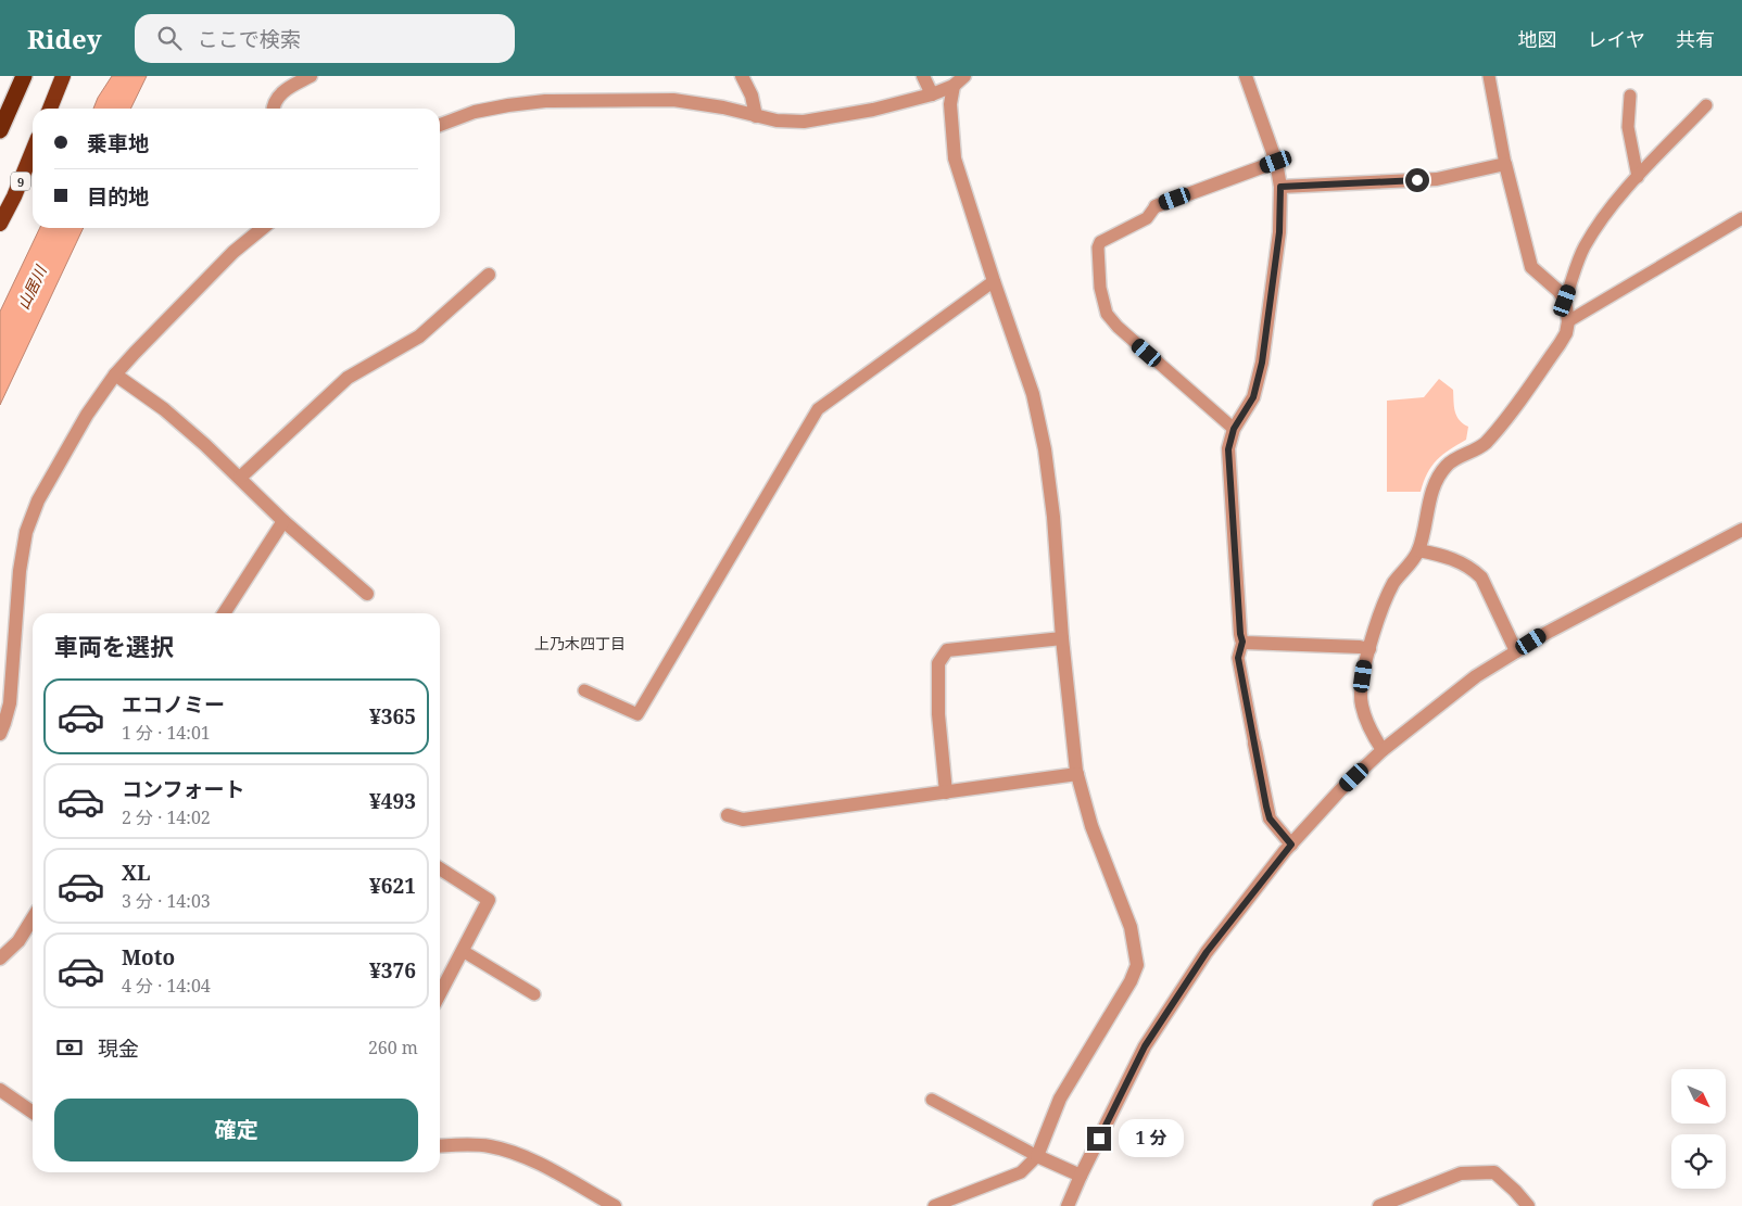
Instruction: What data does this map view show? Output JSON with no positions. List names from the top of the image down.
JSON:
{
  "streets": {
    "highway": ["9"]
  },
  "districts": ["上乃木四丁目"],
  "water": ["山居川"],
  "north": "bottom right",
  "page": {
    "header": "Ridey",
    "search": "ここで検索",
    "nav": ["地図", "レイヤ", "共有"],
    "banner": ["乗車地", "目的地"],
    "heading": "車両を選択",
    "list": [
      {
        "name": "エコノミー",
        "note": "1 分 · 14:01",
        "value": "¥365"
      },
      {
        "name": "コンフォート",
        "note": "2 分 · 14:02",
        "value": "¥493"
      },
      {
        "name": "XL",
        "note": "3 分 · 14:03",
        "value": "¥621"
      },
      {
        "name": "Moto",
        "note": "4 分 · 14:04",
        "value": "¥376"
      }
    ],
    "pay": ["現金", "260 m"],
    "buttons": "確定",
    "bubble": "1 分"
  }
}
